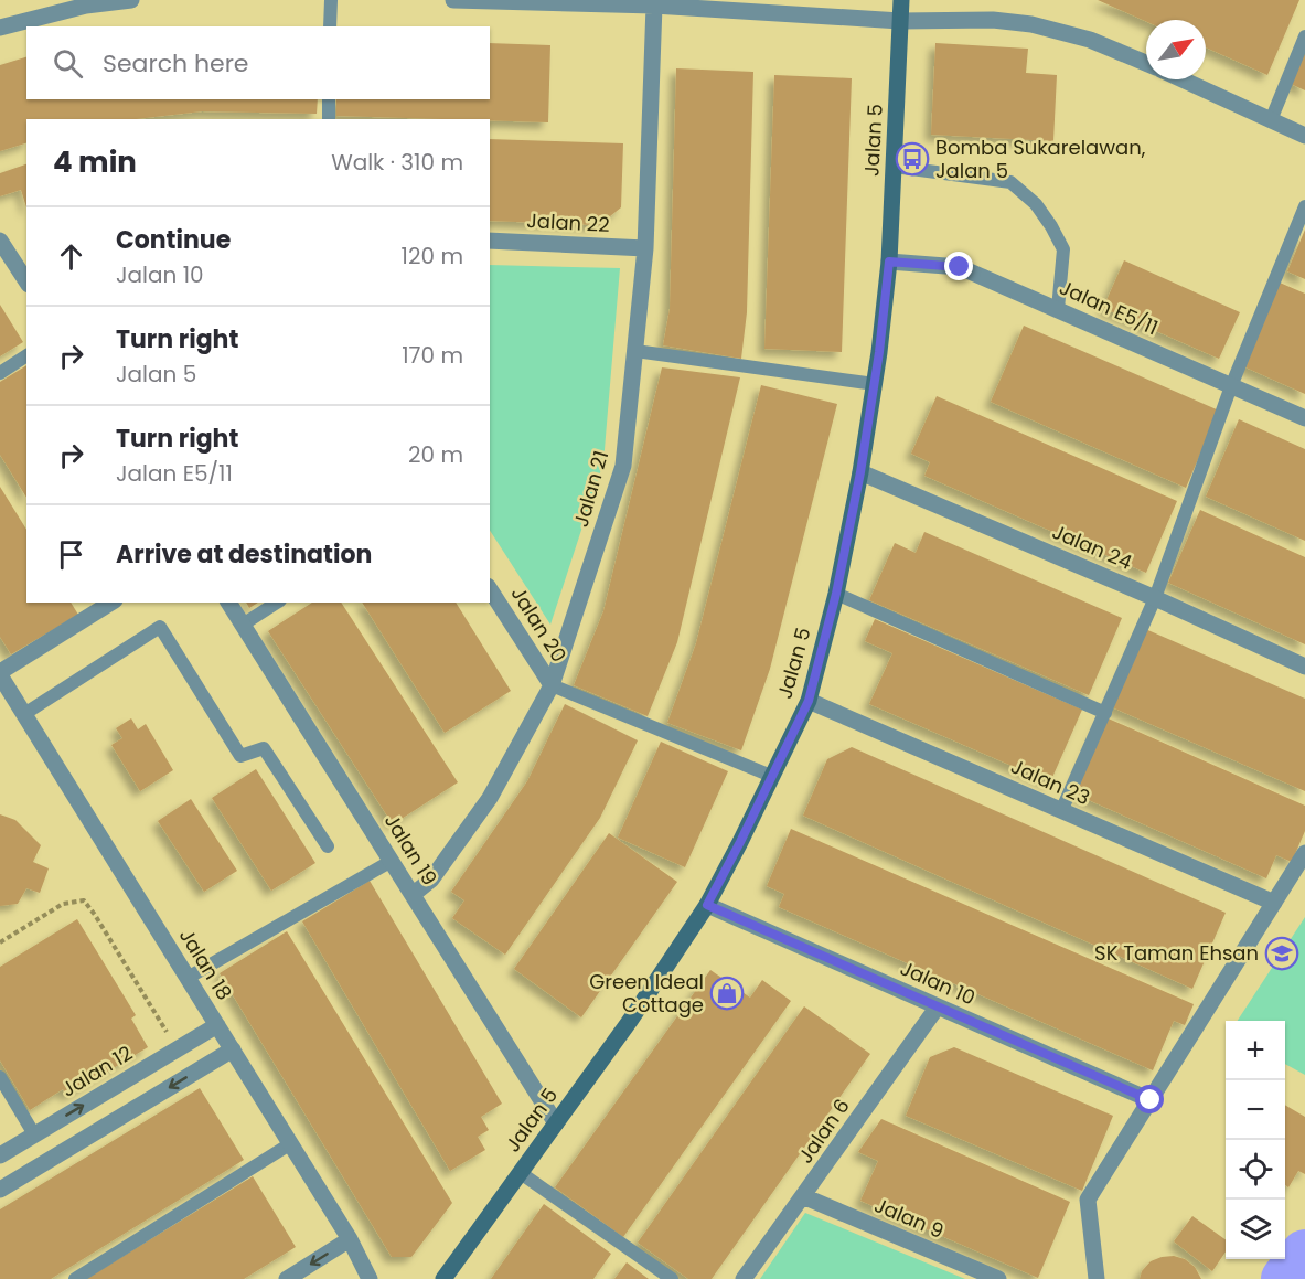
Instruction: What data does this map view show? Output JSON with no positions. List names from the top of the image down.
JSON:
{
  "streets": {
    "street": [
      "Jalan 5",
      "Jalan 22",
      "Jalan E5/11",
      "Jalan 21",
      "Jalan 24",
      "Jalan 20",
      "Jalan 23",
      "Jalan 19",
      "Jalan 18",
      "Jalan 10",
      "Jalan 12",
      "Jalan 6",
      "Jalan 9"
    ]
  },
  "crossings": [
    ["Jalan 5", "Jalan E5/11"],
    ["Jalan 5", "Jalan 24"],
    ["Jalan 5", "Jalan 23"],
    ["Jalan 5", "Jalan 19"],
    ["Jalan 5", "Jalan 10"],
    ["Jalan 22", "Jalan 21"],
    ["Jalan 21", "Jalan 20"],
    ["Jalan 21", "Jalan 19"],
    ["Jalan 18", "Jalan 12"],
    ["Jalan 10", "Jalan 6"],
    ["Jalan 6", "Jalan 9"]
  ],
  "places": {
    "bus stop": ["Bomba Sukarelawan, Jalan 5"],
    "school or university": ["SK Taman Ehsan"],
    "shop": ["Green Ideal Cottage"]
  },
  "north": "top right",
  "page": {
    "search": "Search here",
    "heading": ["4 min", "Walk · 310 m"],
    "list": [
      ["Continue", "Jalan 10", "120 m"],
      ["Turn right", "Jalan 5", "170 m"],
      ["Turn right", "Jalan E5/11", "20 m"],
      "Arrive at destination"
    ],
    "map_buttons": ["+", "−"]
  }
}
